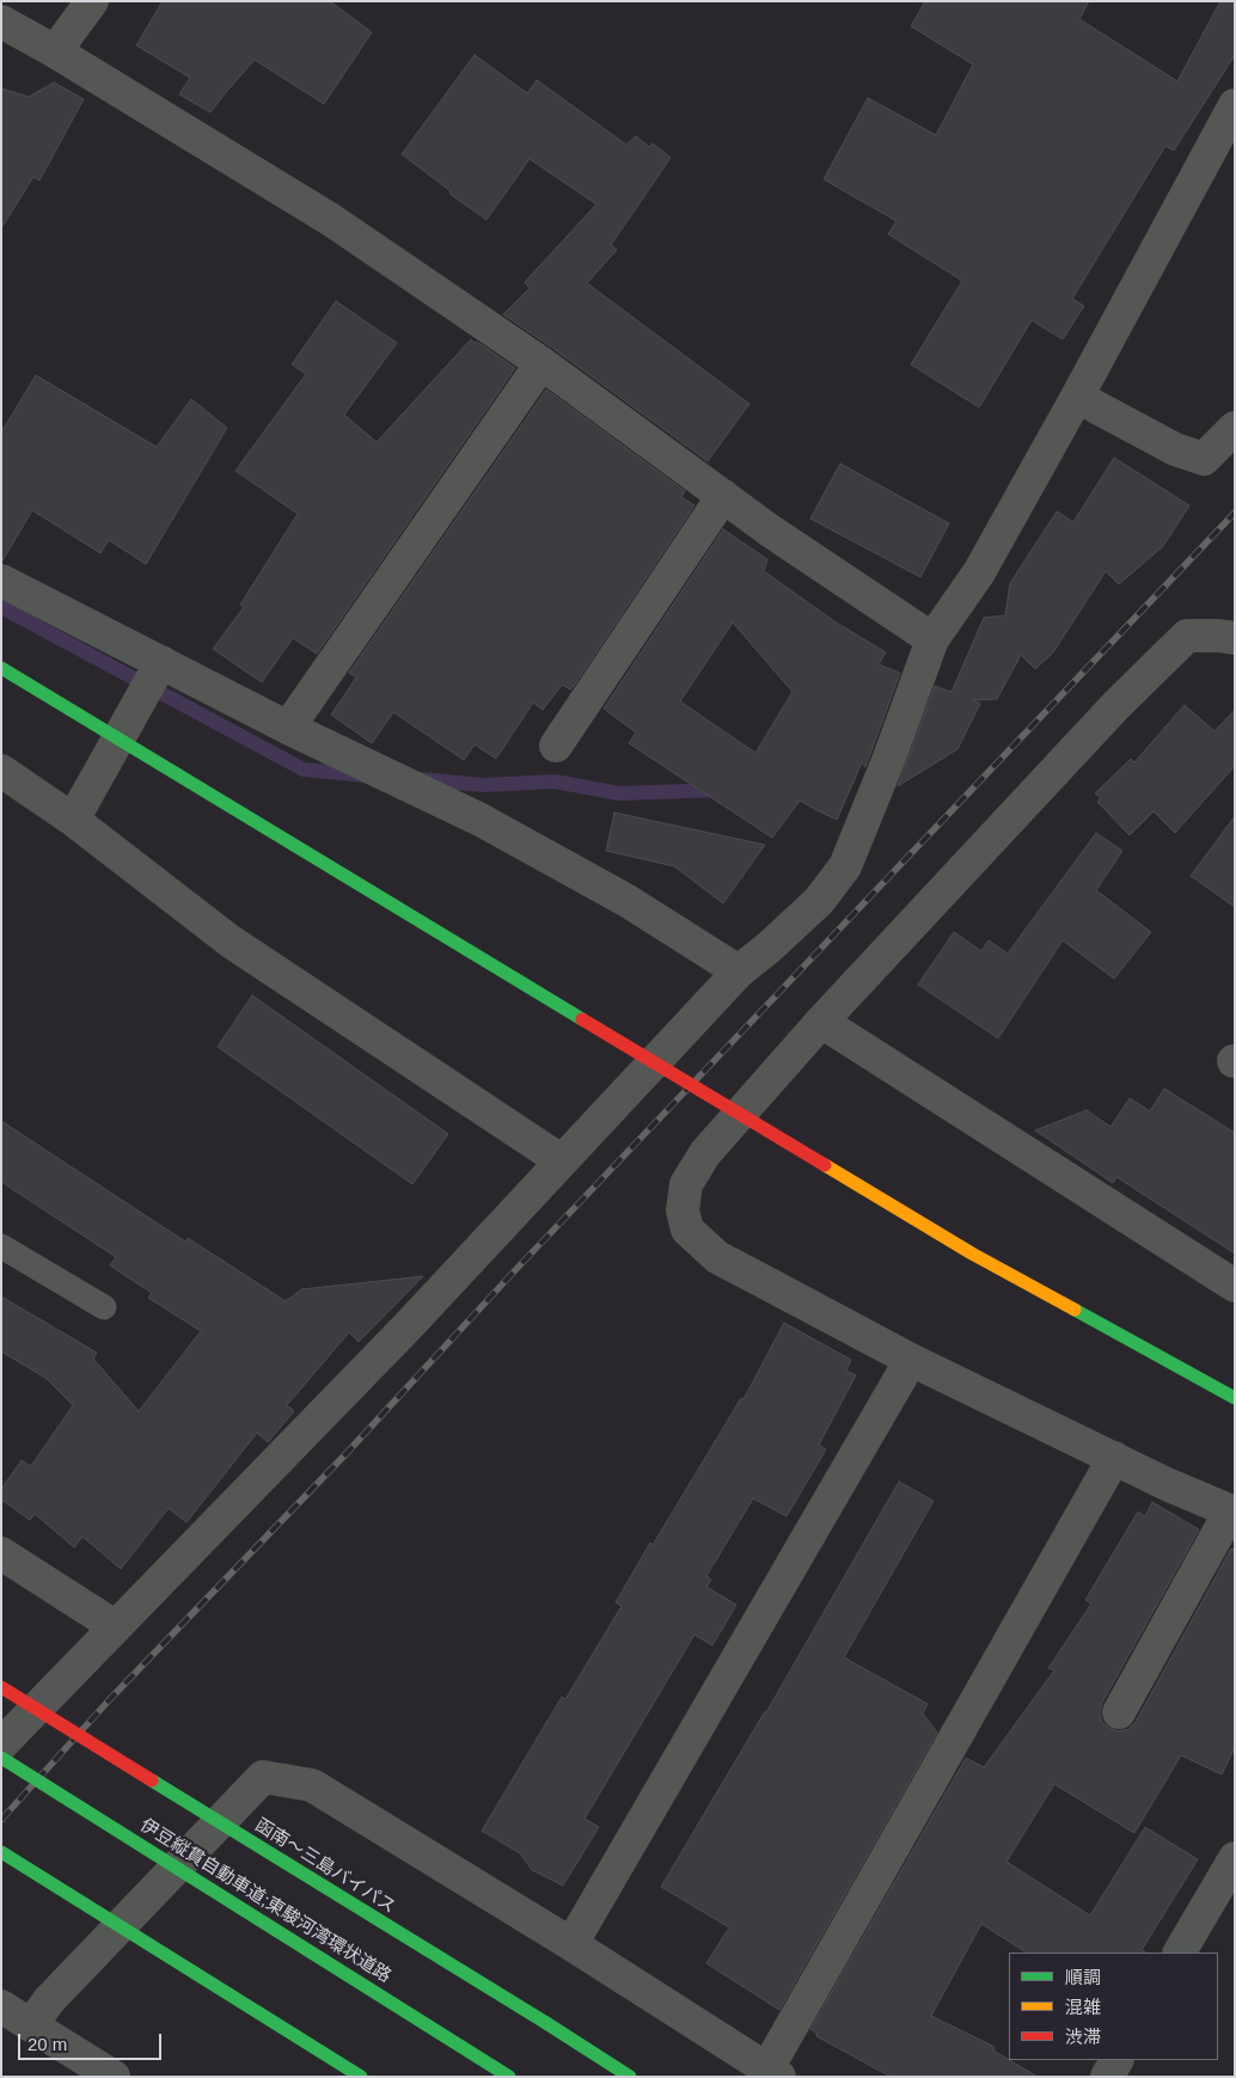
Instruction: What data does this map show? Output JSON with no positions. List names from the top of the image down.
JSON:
{
  "streets": {
    "main road": ["函南～三島バイパス", "伊豆縦貫自動車道;東駿河湾環状道路"]
  },
  "legend": ["順調", "混雑", "渋滞"],
  "scale_bar": "20 m"
}
